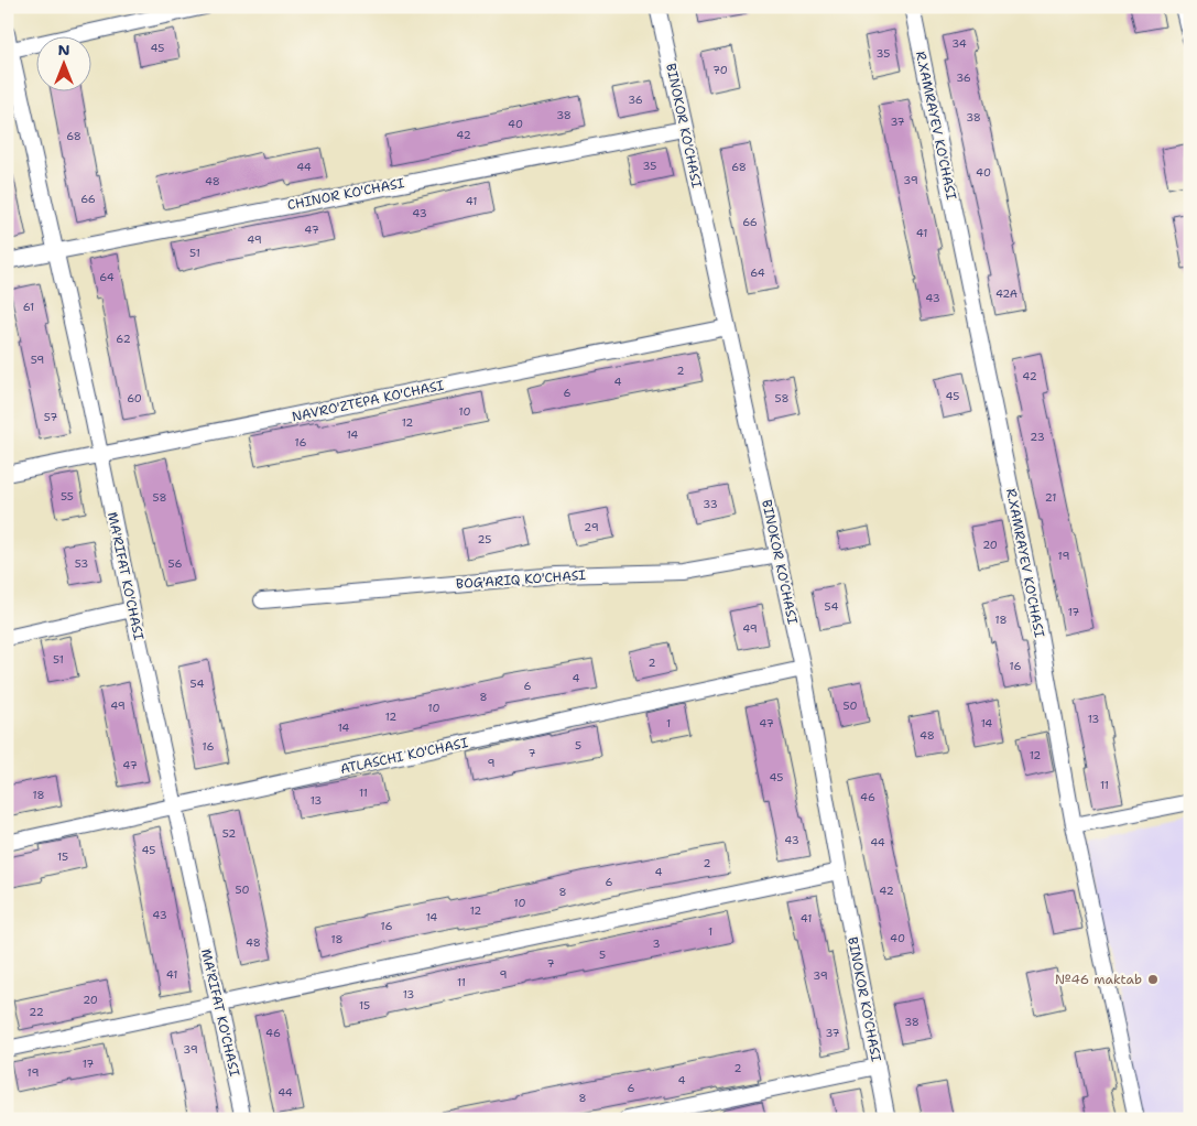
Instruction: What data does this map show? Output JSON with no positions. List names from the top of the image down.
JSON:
{
  "streets": {
    "street": [
      "BINOKOR KO'CHASI",
      "R.XAMRAYEV KO'CHASI",
      "CHINOR KO'CHASI",
      "NAVRO'ZTEPA KO'CHASI",
      "MA'RIFAT KO'CHASI",
      "BOG'ARIQ KO'CHASI",
      "ATLASCHI KO'CHASI"
    ]
  },
  "crossings": [
    ["BINOKOR KO'CHASI", "CHINOR KO'CHASI"],
    ["BINOKOR KO'CHASI", "NAVRO'ZTEPA KO'CHASI"],
    ["BINOKOR KO'CHASI", "BOG'ARIQ KO'CHASI"],
    ["BINOKOR KO'CHASI", "ATLASCHI KO'CHASI"],
    ["CHINOR KO'CHASI", "MA'RIFAT KO'CHASI"],
    ["NAVRO'ZTEPA KO'CHASI", "MA'RIFAT KO'CHASI"],
    ["MA'RIFAT KO'CHASI", "ATLASCHI KO'CHASI"]
  ],
  "places": ["№46 maktab"],
  "house_numbers": [
    "34",
    "45",
    "35",
    "70",
    "36",
    "36",
    "38",
    "38",
    "37",
    "40",
    "42",
    "68",
    "35",
    "44",
    "68",
    "40",
    "39",
    "48",
    "66",
    "41",
    "43",
    "66",
    "47",
    "41",
    "49",
    "51",
    "64",
    "64",
    "42A",
    "43",
    "61",
    "62",
    "59",
    "2",
    "42",
    "4",
    "6",
    "45",
    "60",
    "58",
    "10",
    "57",
    "12",
    "14",
    "23",
    "16",
    "55",
    "58",
    "21",
    "33",
    "29",
    "25",
    "20",
    "19",
    "53",
    "56",
    "54",
    "17",
    "18",
    "49",
    "51",
    "2",
    "16",
    "4",
    "54",
    "6",
    "8",
    "49",
    "50",
    "10",
    "12",
    "13",
    "1",
    "47",
    "14",
    "14",
    "48",
    "5",
    "16",
    "7",
    "12",
    "9",
    "47",
    "45",
    "11",
    "11",
    "18",
    "46",
    "13",
    "52",
    "43",
    "44",
    "45",
    "15",
    "2",
    "4",
    "6",
    "50",
    "42",
    "8",
    "10",
    "12",
    "43",
    "14",
    "41",
    "16",
    "1",
    "40",
    "18",
    "48",
    "3",
    "5",
    "7",
    "41",
    "9",
    "39",
    "11",
    "13",
    "20",
    "15",
    "22",
    "38",
    "46",
    "37",
    "39",
    "17",
    "2",
    "19",
    "4",
    "6",
    "44",
    "8"
  ],
  "north": "top"
}
